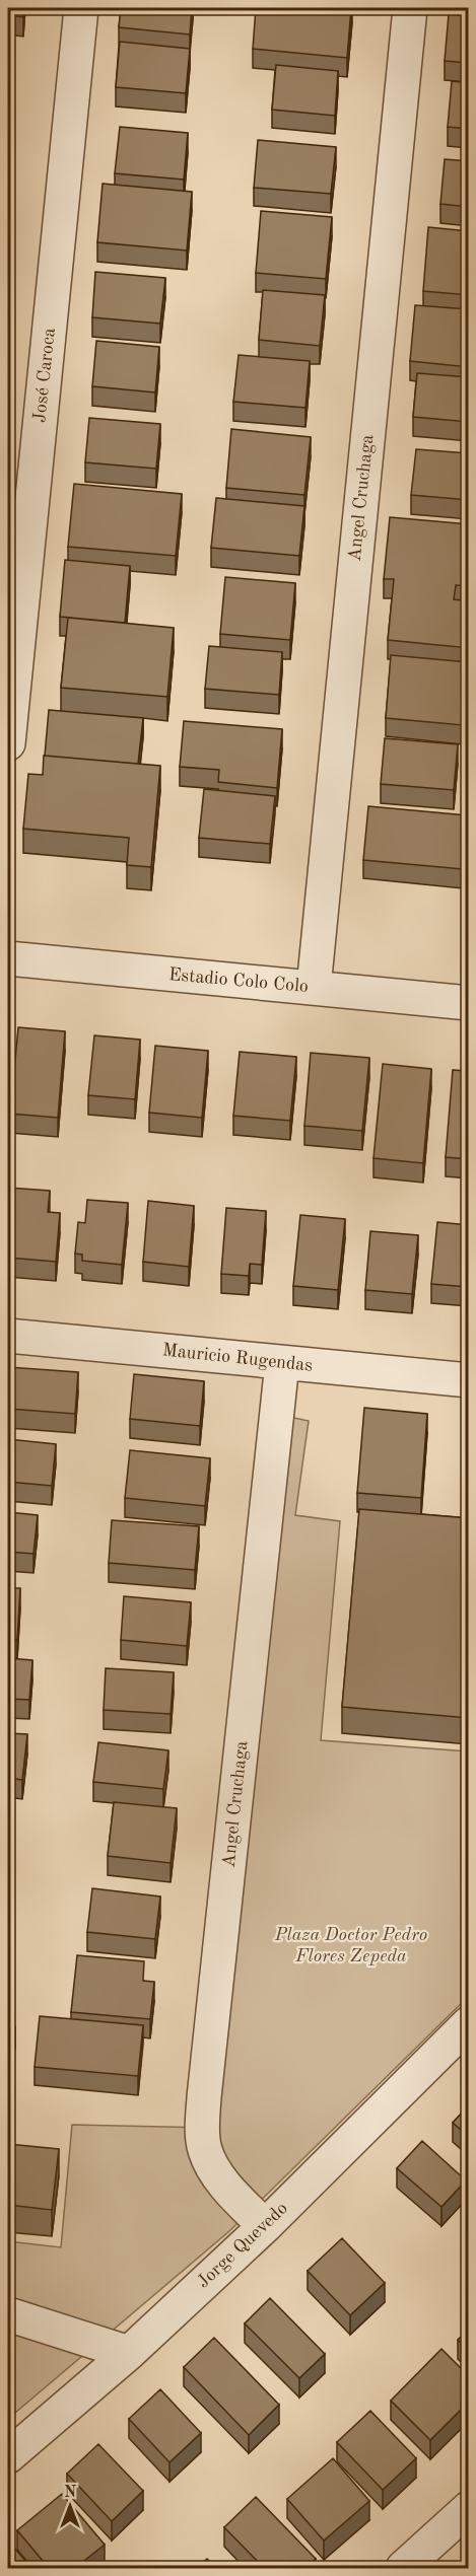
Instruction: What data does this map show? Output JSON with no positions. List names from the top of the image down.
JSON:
{
  "streets": {
    "street": [
      "José Caroca",
      "Angel Cruchaga",
      "Estadio Colo Colo",
      "Mauricio Rugendas",
      "Jorge Quevedo"
    ]
  },
  "crossings": [
    ["Angel Cruchaga", "Estadio Colo Colo"],
    ["Angel Cruchaga", "Mauricio Rugendas"],
    ["Angel Cruchaga", "Jorge Quevedo"]
  ],
  "parks": ["Plaza Doctor Pedro Flores Zepeda"],
  "north": "top"
}
